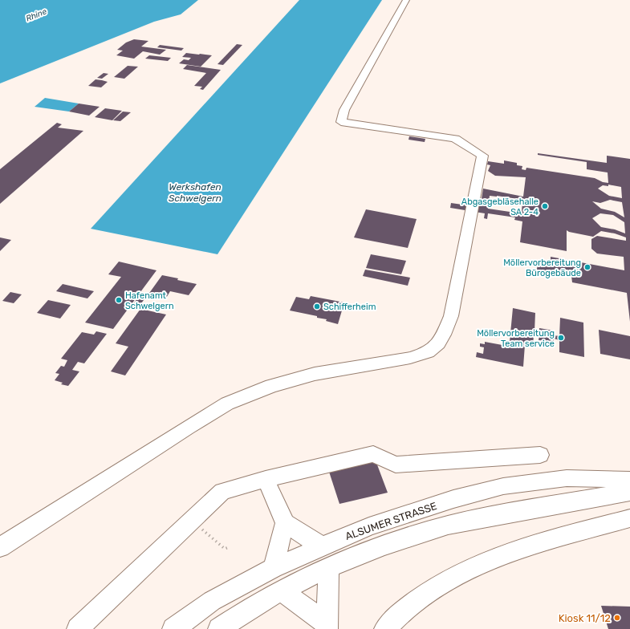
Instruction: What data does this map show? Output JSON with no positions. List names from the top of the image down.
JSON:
{
  "streets": {
    "street": ["ALSUMER STRASSE"]
  },
  "water": ["Rhine", "Werkshafen Schwelgern"],
  "places": [
    "Abgasgebläsehalle SA 2-4",
    "Möllervorbereitung Bürogebäude",
    "Hafenamt Schwelgern",
    "Schifferheim",
    "Möllervorbereitung Team service",
    "Kiosk 11/12"
  ]
}
